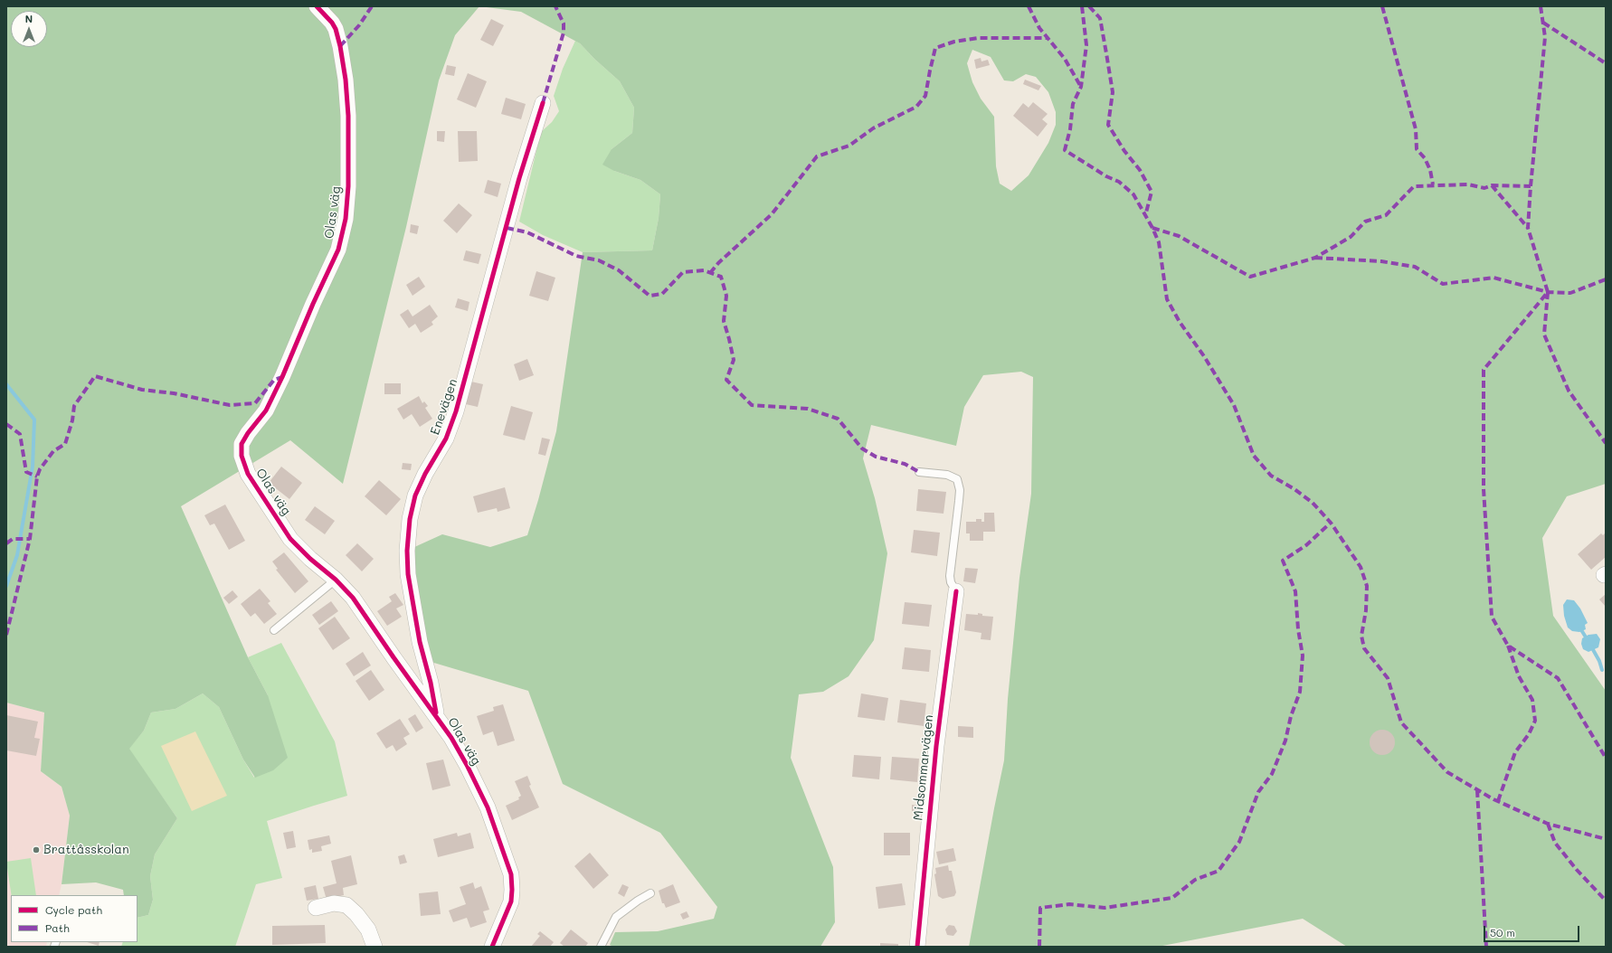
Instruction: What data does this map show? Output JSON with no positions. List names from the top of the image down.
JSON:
{
  "streets": {
    "street": ["Olas väg", "Enevägen", "Midsommarvägen"]
  },
  "crossings": [
    ["Olas väg", "Enevägen"]
  ],
  "places": ["Brattåsskolan"],
  "legend": ["Cycle path", "Path"],
  "scale_bar": "50 m",
  "north": "top"
}
